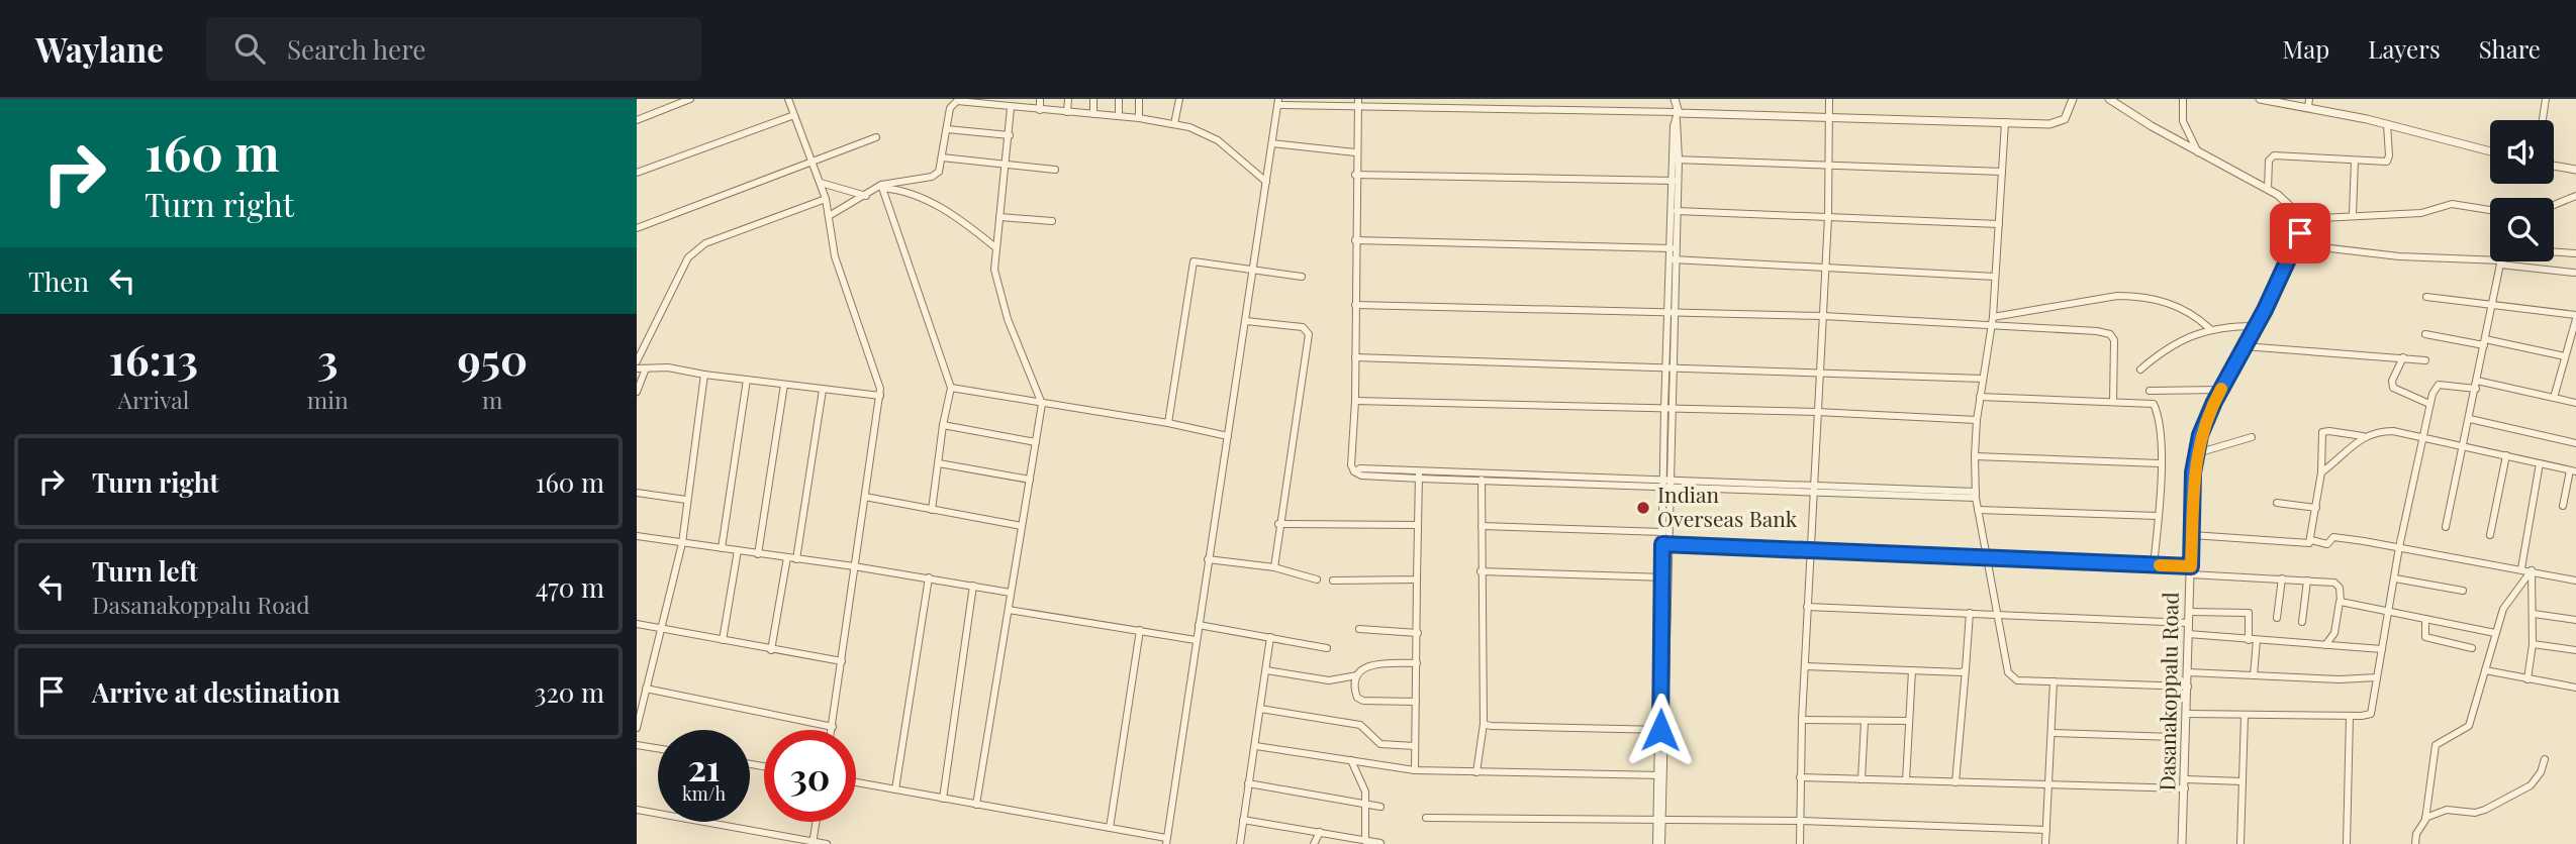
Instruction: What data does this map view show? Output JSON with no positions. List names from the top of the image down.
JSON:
{
  "streets": {
    "street": ["Dasanakoppalu Road"]
  },
  "places": ["Indian Overseas Bank"],
  "page": {
    "header": "Waylane",
    "search": "Search here",
    "nav": ["Map", "Layers", "Share"],
    "turn": ["160 m", "Turn right"],
    "then": "Then",
    "eta": [
      "16:13",
      "Arrival",
      "3",
      "min",
      "950",
      "m"
    ],
    "list": [
      {
        "name": "Turn right",
        "value": "160 m"
      },
      {
        "name": "Turn left",
        "note": "Dasanakoppalu Road",
        "value": "470 m"
      },
      {
        "name": "Arrive at destination",
        "value": "320 m"
      }
    ],
    "speed": "21 km/h",
    "limit": "30"
  }
}
